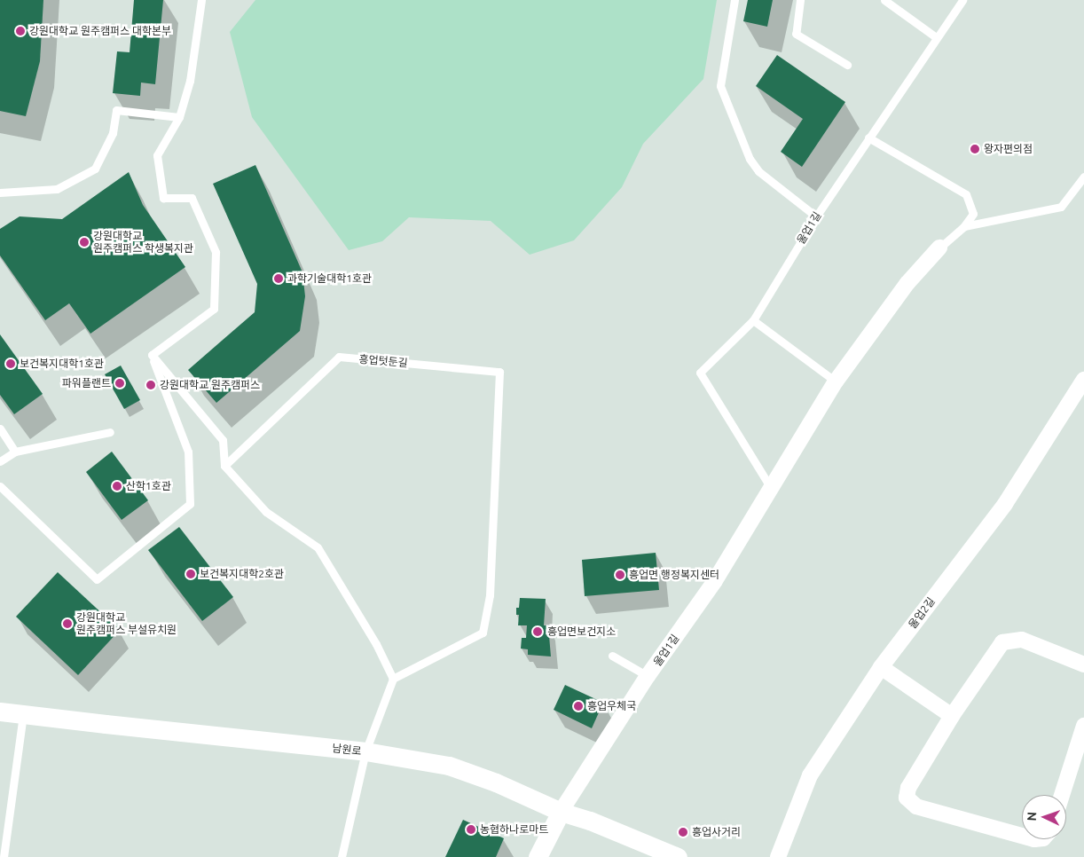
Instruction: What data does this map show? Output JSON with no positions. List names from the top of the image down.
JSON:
{
  "streets": {
    "street": ["울업1길", "울업2길", "남원로"],
    "lane": ["흥업텃둔길"]
  },
  "crossings": [
    ["울업1길", "남원로"]
  ],
  "places": [
    "강원대학교 원주캠퍼스 대학본부",
    "왕자편의점",
    "강원대학교 원주캠퍼스 학생복지관",
    "과학기술대학1호관",
    "보건복지대학1호관",
    "파워플랜트",
    "강원대학교 원주캠퍼스",
    "산학1호관",
    "보건복지대학2호관",
    "흥업면 행정복지센터",
    "강원대학교 원주캠퍼스 부설유치원",
    "흥업면보건지소",
    "흥업우체국",
    "농협하나로마트",
    "흥업사거리"
  ],
  "north": "left"
}
